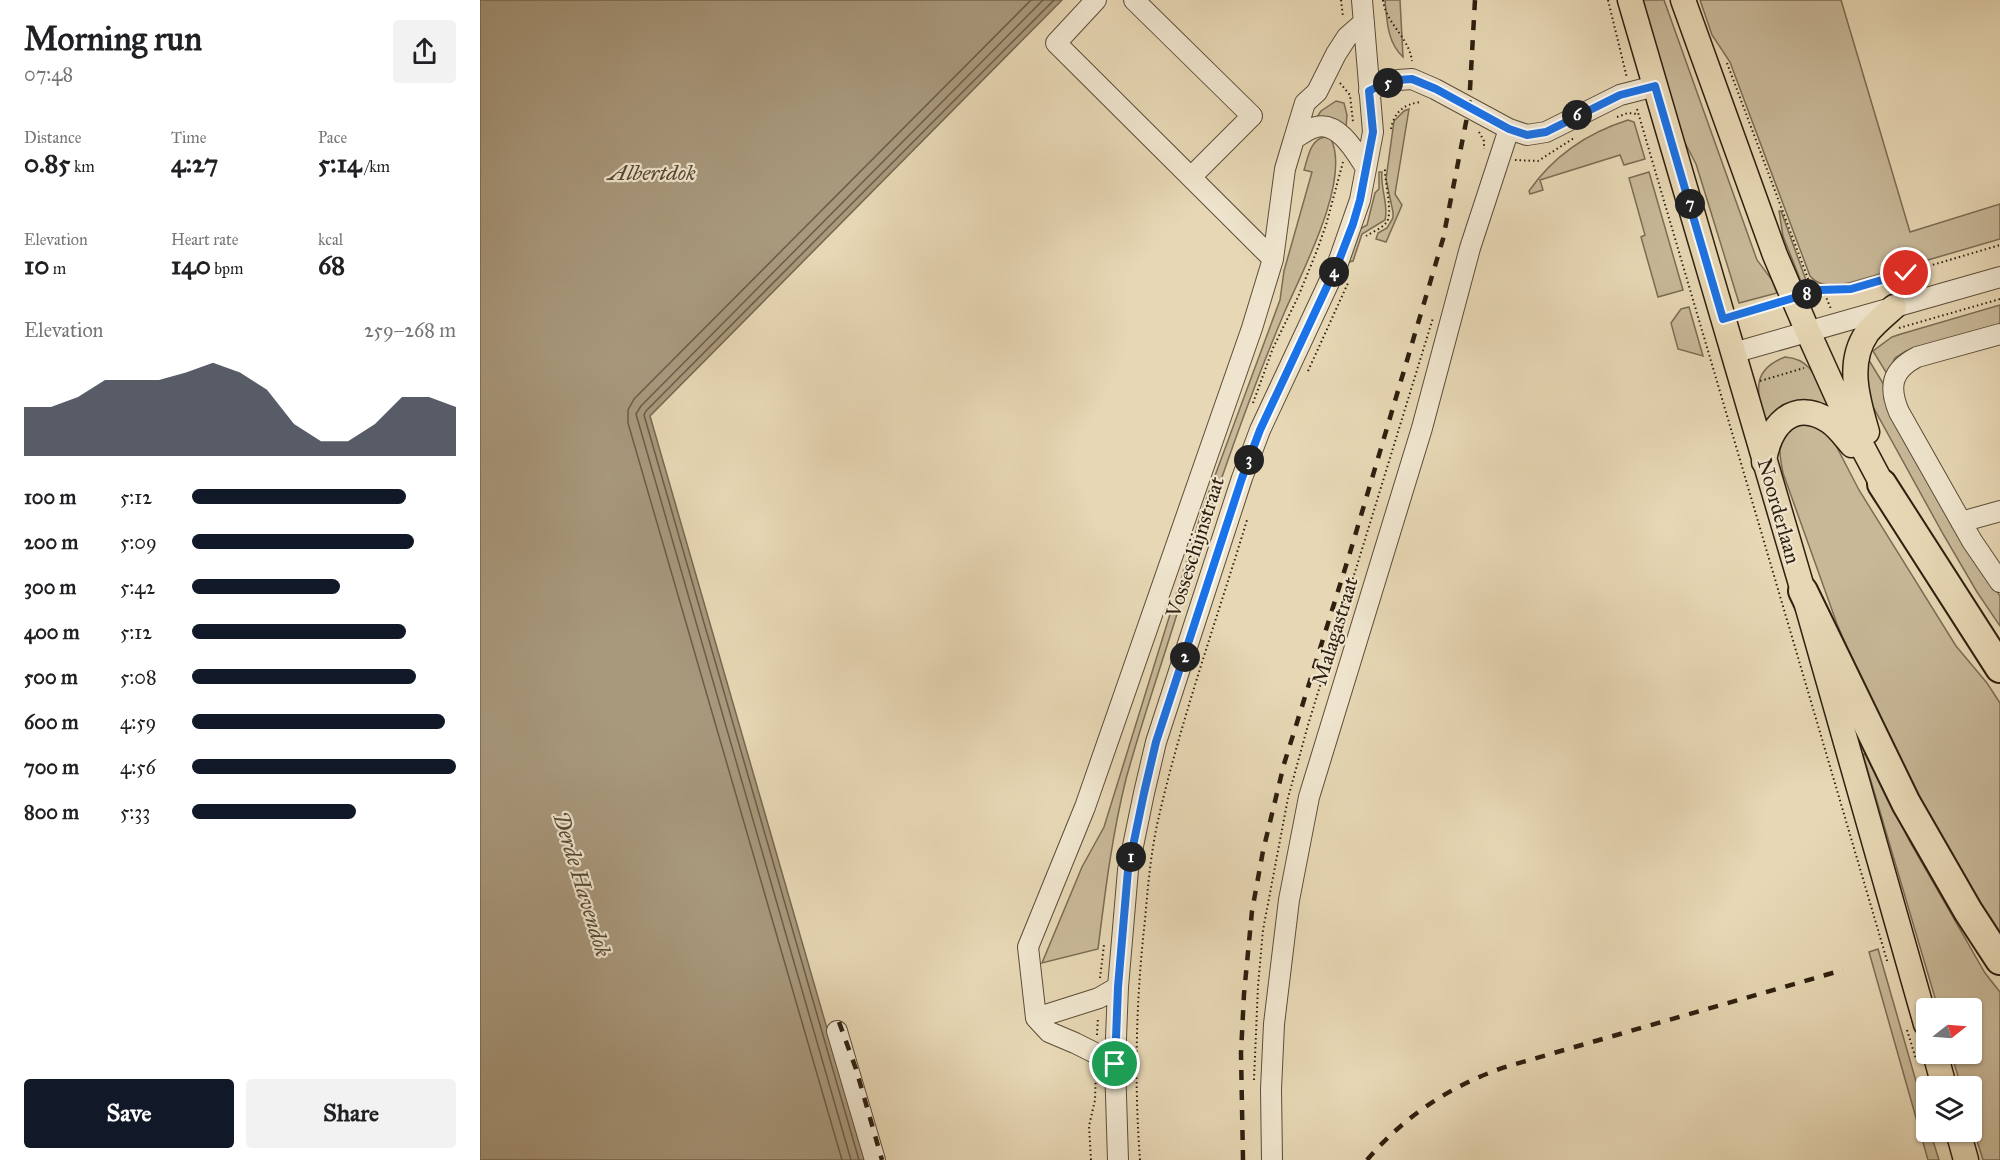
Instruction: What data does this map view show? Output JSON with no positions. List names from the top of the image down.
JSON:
{
  "streets": {
    "main road": ["Noorderlaan"],
    "street": ["Vosseschijnstraat", "Malagastraat"]
  },
  "water": ["Albertdok", "Derde Havendok"],
  "north": "right",
  "page": {
    "heading": ["Morning run", "07:48"],
    "pins": [
      "5",
      "6",
      "7",
      "4",
      "8",
      "3",
      "2",
      "1"
    ],
    "stats": [
      ["Distance", "0.85 km"],
      ["Time", "4:27"],
      ["Pace", "5:14 /km"],
      ["Elevation", "10 m"],
      ["Heart rate", "140 bpm"],
      ["kcal", "68"]
    ],
    "chart": ["Elevation", "259–268 m"],
    "list": [
      {
        "name": "100 m",
        "note": "5:12"
      },
      {
        "name": "200 m",
        "note": "5:09"
      },
      {
        "name": "300 m",
        "note": "5:42"
      },
      {
        "name": "400 m",
        "note": "5:12"
      },
      {
        "name": "500 m",
        "note": "5:08"
      },
      {
        "name": "600 m",
        "note": "4:59"
      },
      {
        "name": "700 m",
        "note": "4:56"
      },
      {
        "name": "800 m",
        "note": "5:33"
      }
    ],
    "buttons": ["Save", "Share"]
  }
}
